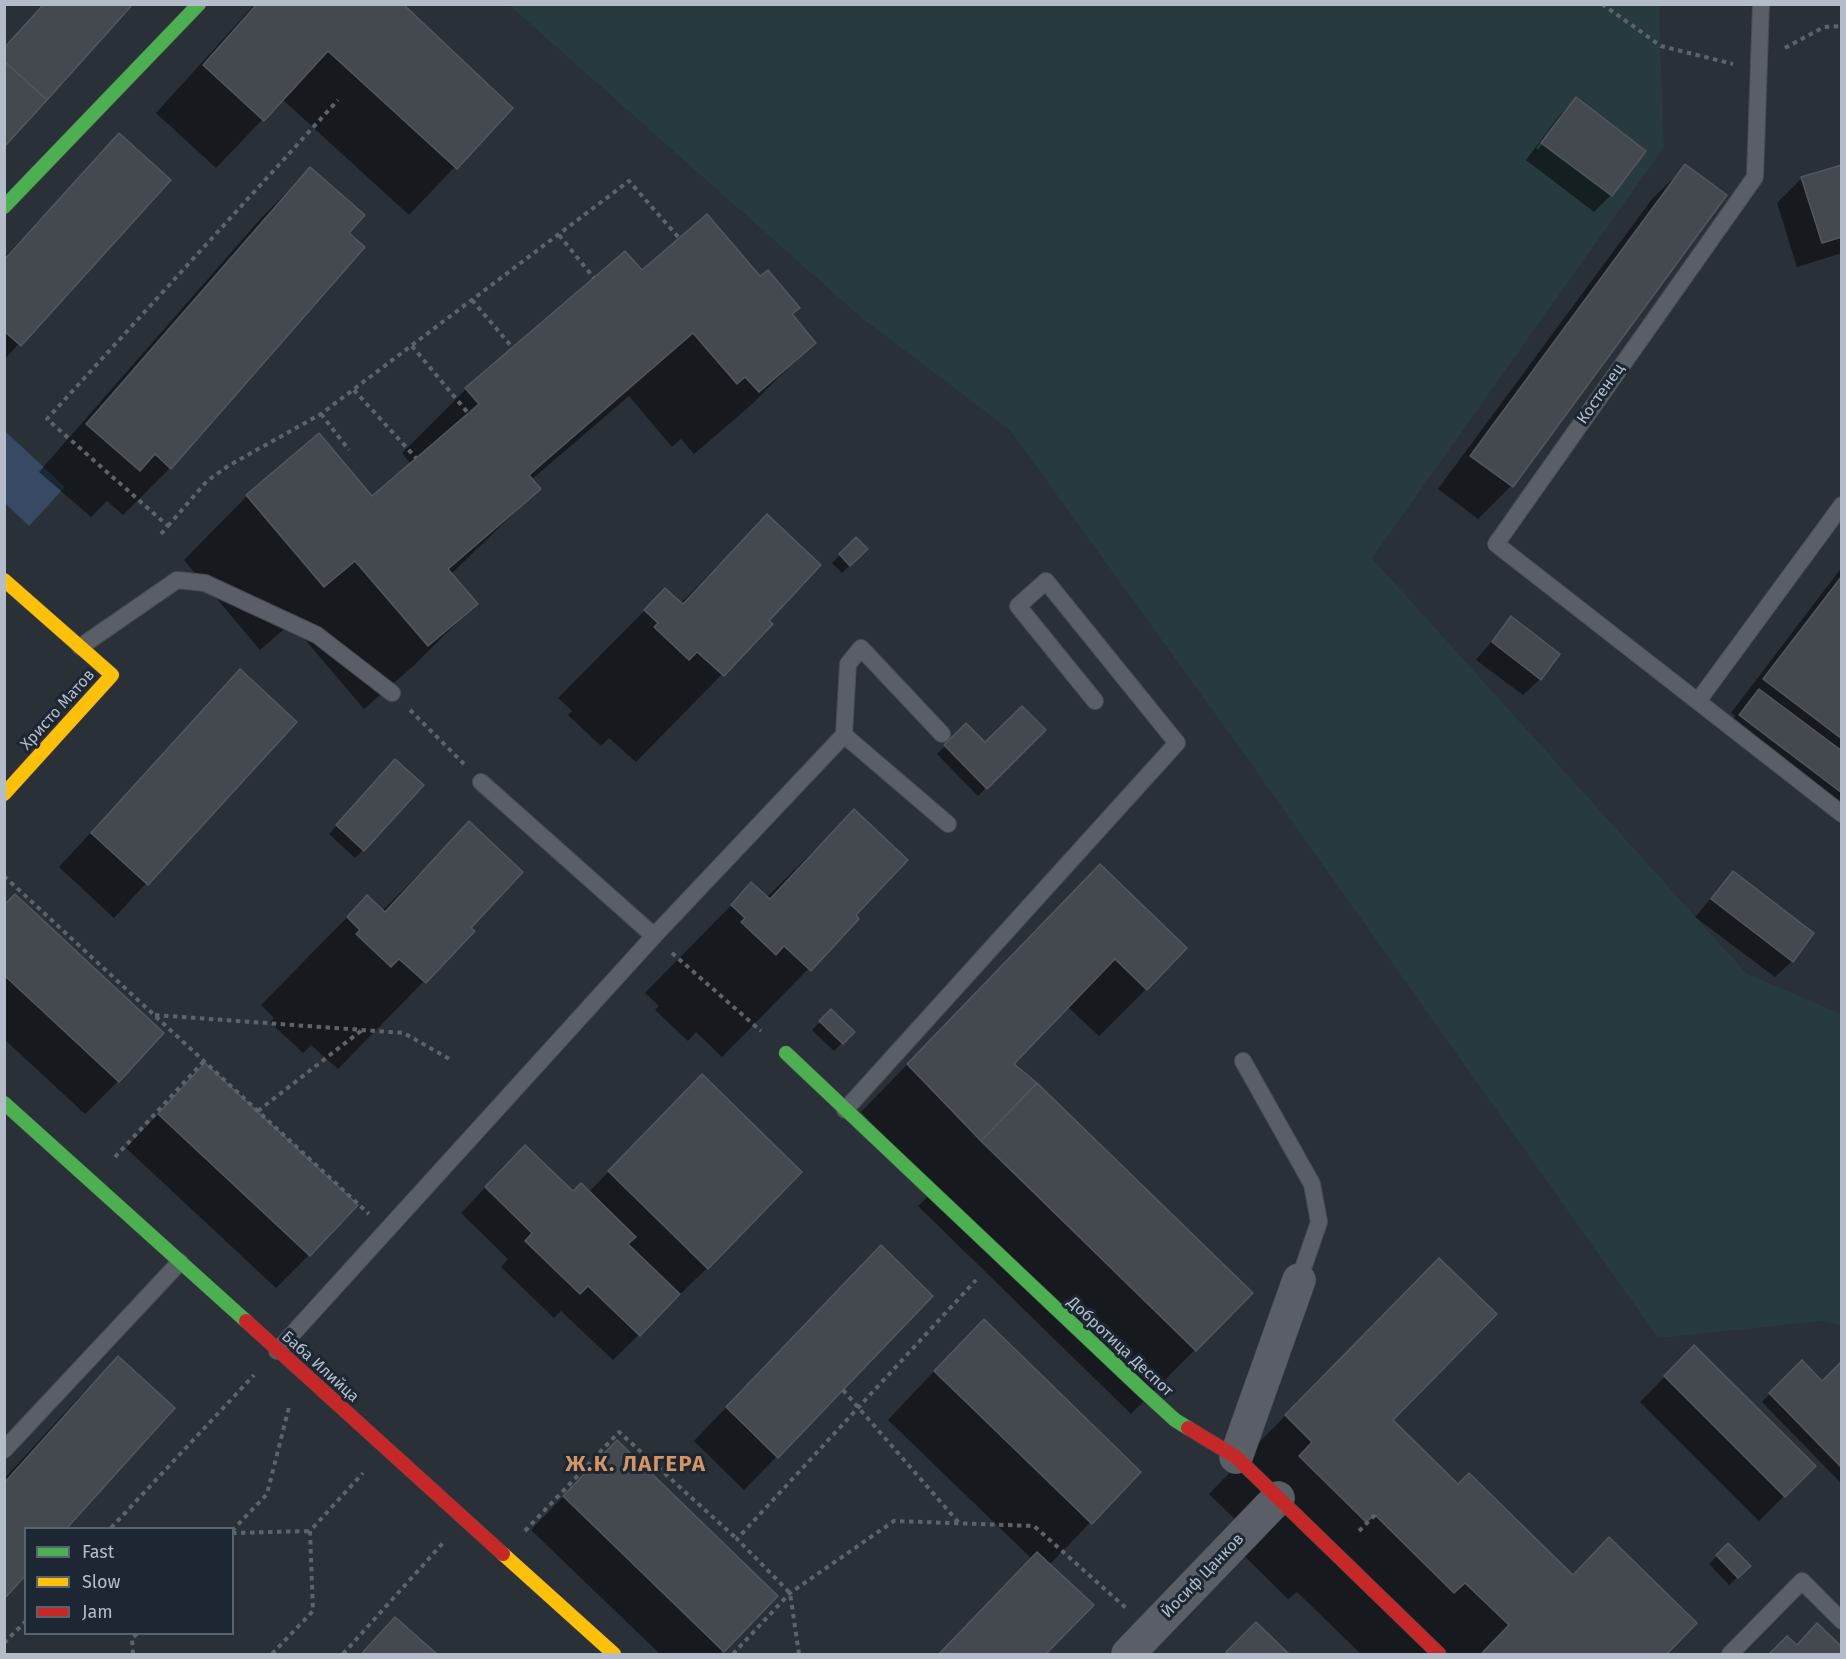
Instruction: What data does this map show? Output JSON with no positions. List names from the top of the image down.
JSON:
{
  "streets": {
    "street": [
      "Христо Матов",
      "Добротица Деспот",
      "Баба Илийца",
      "Йосиф Цанков"
    ],
    "lane": ["Костенец"]
  },
  "crossings": [
    ["Добротица Деспот", "Йосиф Цанков"]
  ],
  "districts": ["Ж.К. ЛАГЕРА"],
  "legend": ["Fast", "Slow", "Jam"]
}
